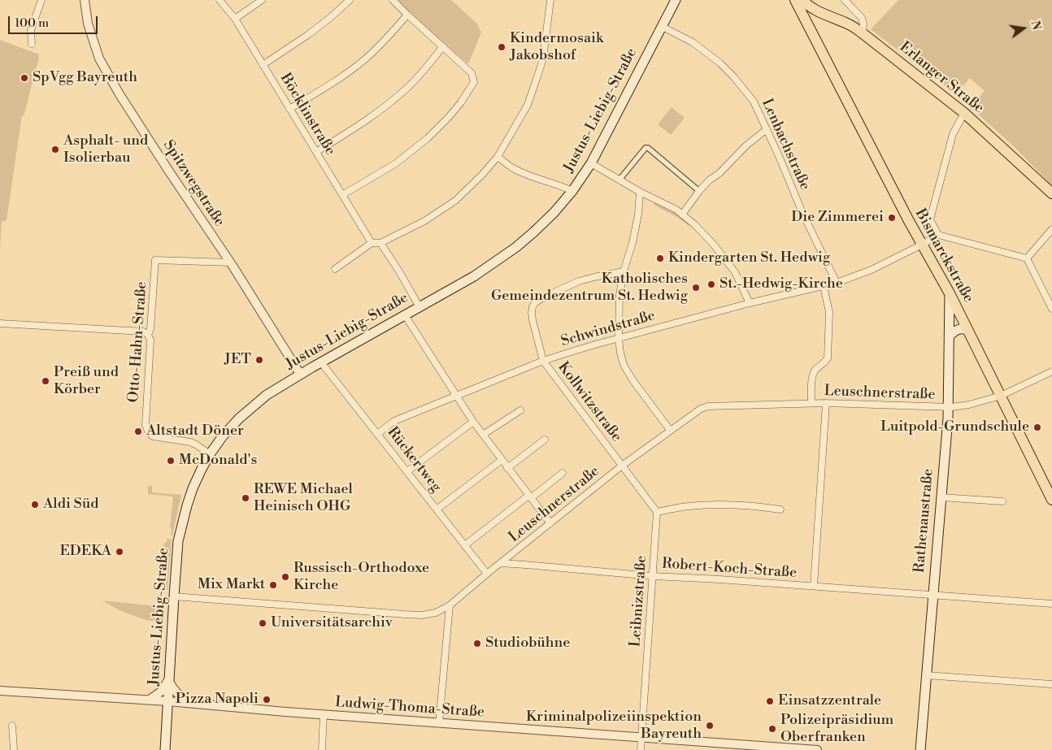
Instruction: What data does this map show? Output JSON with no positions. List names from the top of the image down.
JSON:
{
  "streets": {
    "main road": [
      "Erlanger Straße",
      "Justus-Liebig-Straße",
      "Bismarckstraße",
      "Rathenaustraße"
    ],
    "street": [
      "Böcklinstraße",
      "Lenbachstraße",
      "Spitzwegstraße",
      "Schwindstraße",
      "Otto-Hahn-Straße",
      "Leuschnerstraße",
      "Kollwitzstraße",
      "Rückertweg",
      "Robert-Koch-Straße",
      "Leibnizstraße",
      "Ludwig-Thoma-Straße"
    ]
  },
  "crossings": [
    ["Justus-Liebig-Straße", "Lenbachstraße"],
    ["Justus-Liebig-Straße", "Spitzwegstraße"],
    ["Justus-Liebig-Straße", "Otto-Hahn-Straße"],
    ["Justus-Liebig-Straße", "Leuschnerstraße"],
    ["Justus-Liebig-Straße", "Rückertweg"],
    ["Justus-Liebig-Straße", "Ludwig-Thoma-Straße"],
    ["Lenbachstraße", "Schwindstraße"],
    ["Spitzwegstraße", "Otto-Hahn-Straße"],
    ["Bismarckstraße", "Schwindstraße"],
    ["Bismarckstraße", "Leuschnerstraße"],
    ["Bismarckstraße", "Rathenaustraße"],
    ["Schwindstraße", "Kollwitzstraße"],
    ["Schwindstraße", "Rückertweg"],
    ["Leuschnerstraße", "Kollwitzstraße"],
    ["Leuschnerstraße", "Rückertweg"],
    ["Leuschnerstraße", "Rathenaustraße"],
    ["Leuschnerstraße", "Robert-Koch-Straße"],
    ["Rathenaustraße", "Robert-Koch-Straße"],
    ["Robert-Koch-Straße", "Leibnizstraße"],
    ["Leibnizstraße", "Ludwig-Thoma-Straße"]
  ],
  "places": [
    "Kindermosaik Jakobshof",
    "SpVgg Bayreuth",
    "Asphalt- und Isolierbau",
    "Die Zimmerei",
    "Kindergarten St. Hedwig",
    "St.-Hedwig-Kirche",
    "Katholisches Gemeindezentrum St. Hedwig",
    "JET",
    "Preiß und Körber",
    "Luitpold-Grundschule",
    "Altstadt Döner",
    "McDonald's",
    "REWE Michael Heinisch OHG",
    "Aldi Süd",
    "EDEKA",
    "Russisch-Orthodoxe Kirche",
    "Mix Markt",
    "Universitätsarchiv",
    "Studiobühne",
    "Pizza Napoli",
    "Einsatzzentrale",
    "Kriminalpolizeiinspektion Bayreuth",
    "Polizeipräsidium Oberfranken"
  ],
  "scale_bar": "100 m",
  "north": "right"
}
